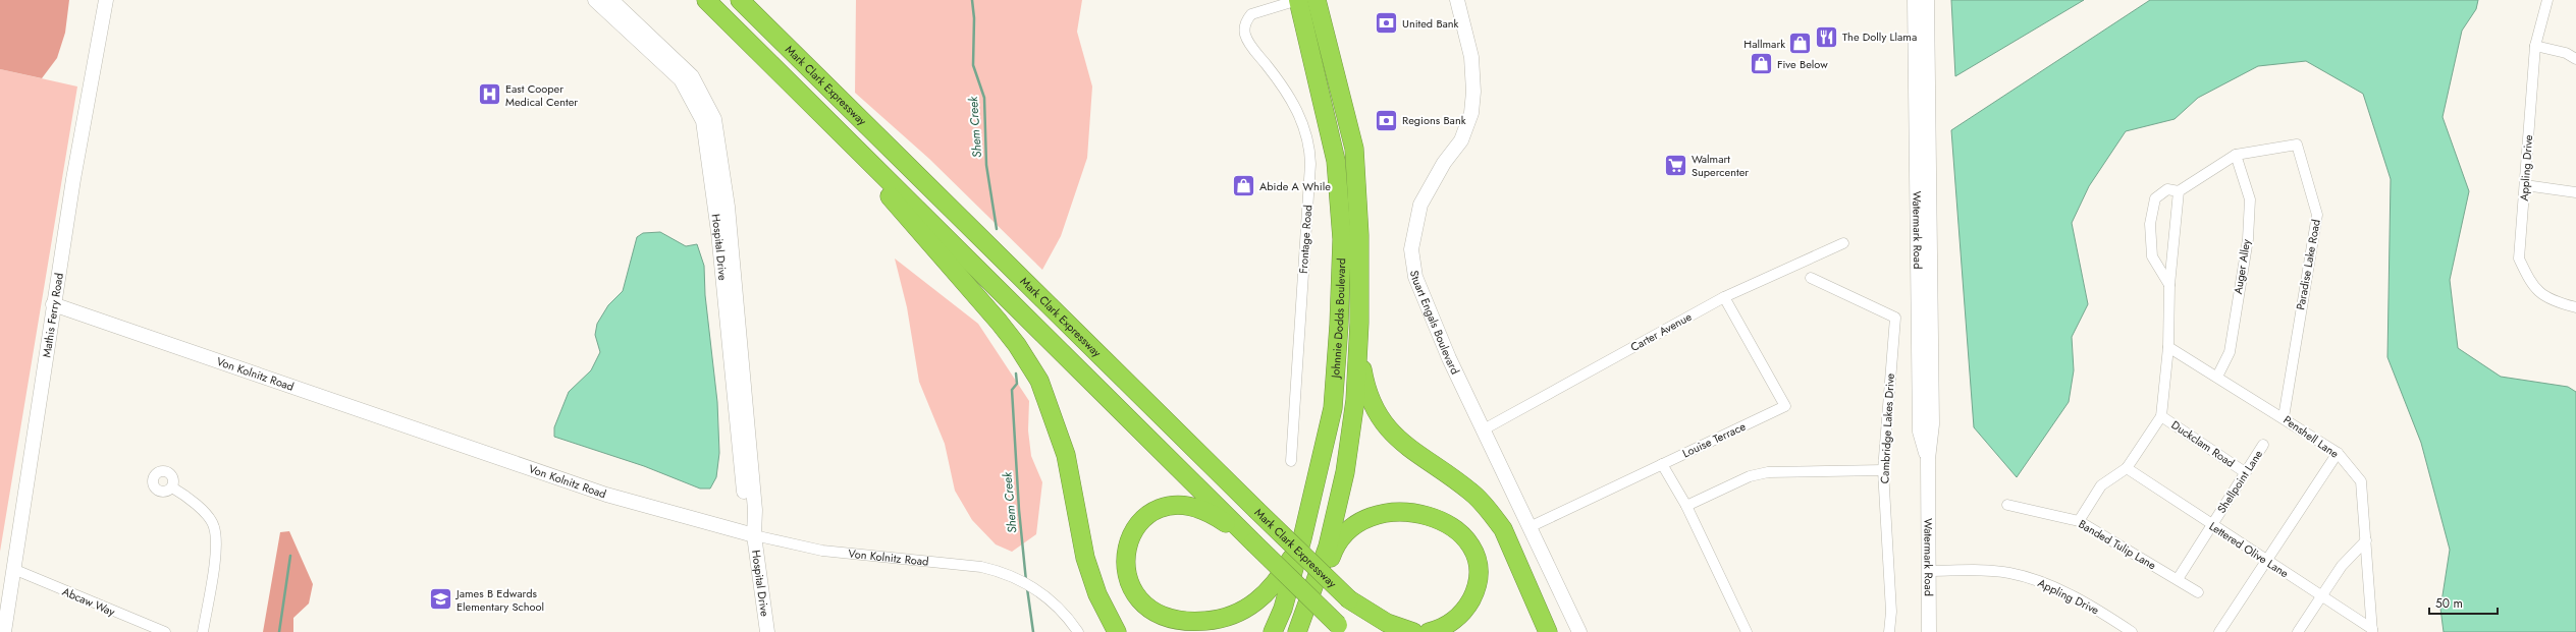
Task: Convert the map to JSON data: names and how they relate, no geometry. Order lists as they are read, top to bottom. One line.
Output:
{"streets":{"highway":["Mark Clark Expressway","Johnnie Dodds Boulevard"],"street":["Appling Drive","Watermark Road","Frontage Road","Hospital Drive","Paradise Lake Road","Auger Alley","Mathis Ferry Road","Stuart Engals Boulevard","Carter Avenue","Von Kolnitz Road","Cambridge Lakes Drive","Penshell Lane","Louise Terrace","Duckclam Road","Shellpoint Lane","Banded Tulip Lane","Lettered Olive Lane","Abcaw Way"]},"crossings":[["Appling Drive","Watermark Road"],["Frontage Road","Johnnie Dodds Boulevard"],["Hospital Drive","Von Kolnitz Road"],["Paradise Lake Road","Auger Alley"],["Paradise Lake Road","Penshell Lane"],["Auger Alley","Penshell Lane"],["Mathis Ferry Road","Von Kolnitz Road"],["Mathis Ferry Road","Abcaw Way"],["Stuart Engals Boulevard","Carter Avenue"],["Stuart Engals Boulevard","Louise Terrace"],["Carter Avenue","Louise Terrace"],["Penshell Lane","Lettered Olive Lane"],["Duckclam Road","Shellpoint Lane"],["Shellpoint Lane","Banded Tulip Lane"],["Shellpoint Lane","Lettered Olive Lane"]],"water":["Shem Creek"],"places":{"bank":["United Bank","Regions Bank"],"restaurant":["The Dolly Llama"],"shop":["Hallmark","Five Below","Abide A While"],"hospital":["East Cooper Medical Center"],"supermarket":["Walmart Supercenter"],"school or university":["James B Edwards Elementary School"]},"scale_bar":"50 m"}
